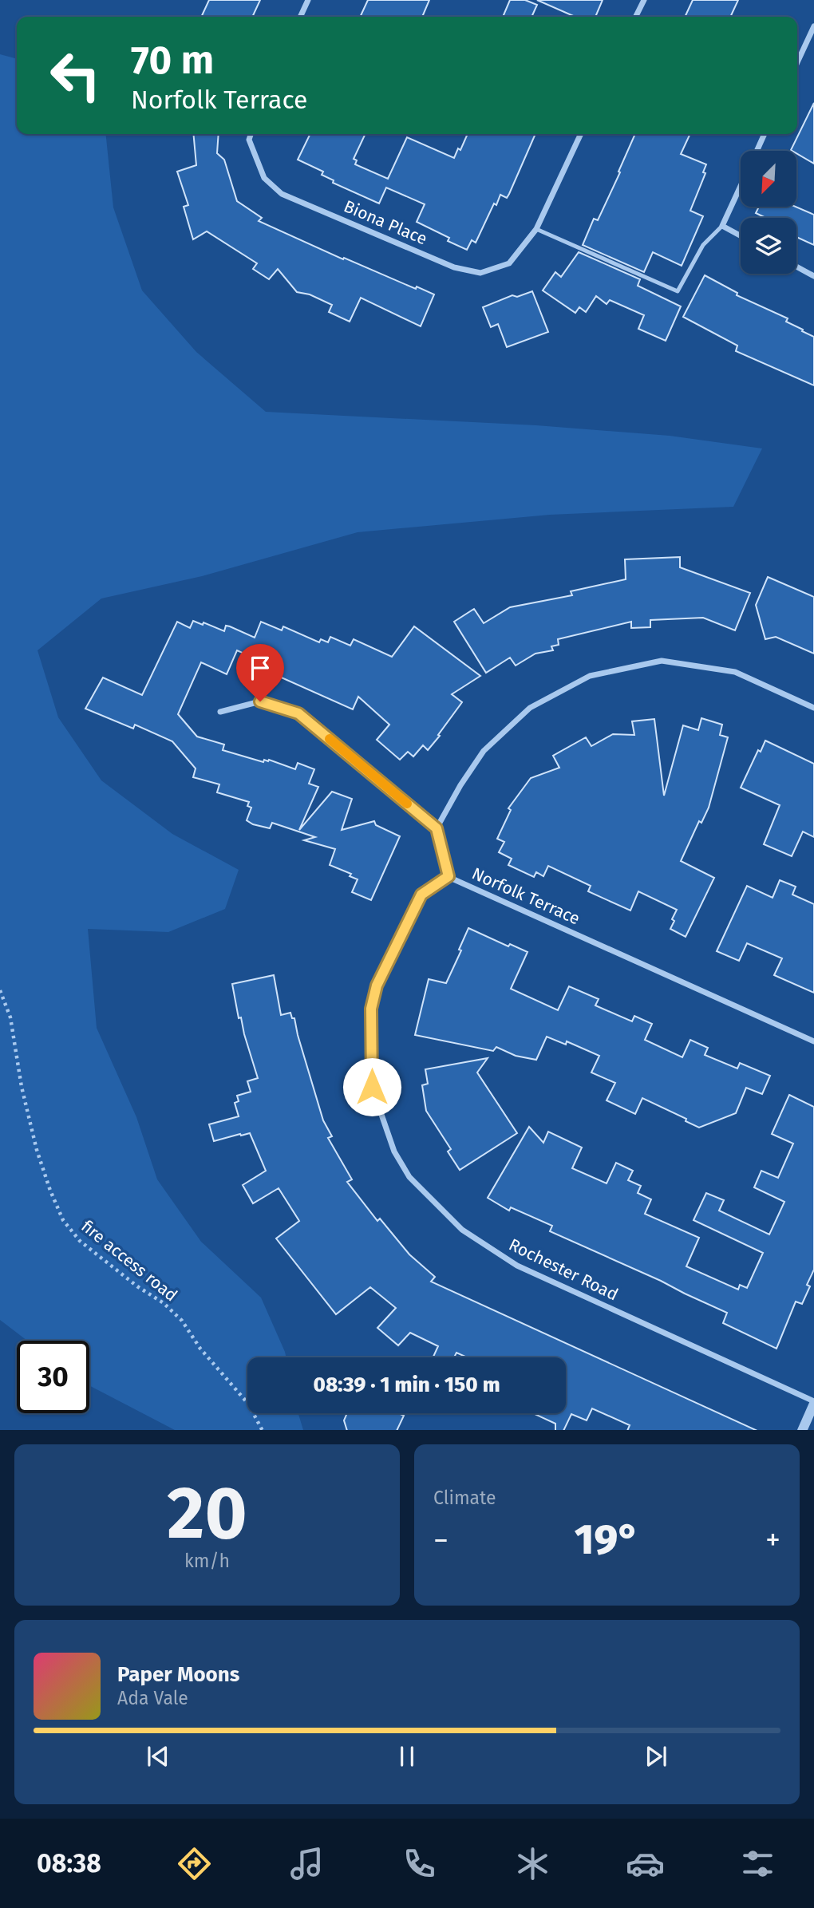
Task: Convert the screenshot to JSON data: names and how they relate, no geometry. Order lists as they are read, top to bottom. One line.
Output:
{"streets":{"street":["Biona Place","Norfolk Terrace","Rochester Road"],"path":["fire access road"]},"crossings":[["Norfolk Terrace","Rochester Road"]],"north":"bottom left","page":{"turn":["70 m","Norfolk Terrace"],"limit":"30","trip":"08:39 · 1 min · 150 m","tile":[["20","km/h"],"Climate"],"heat":["−","19°","+"],"song":["Paper Moons","Ada Vale"],"tabs":"08:38"}}
